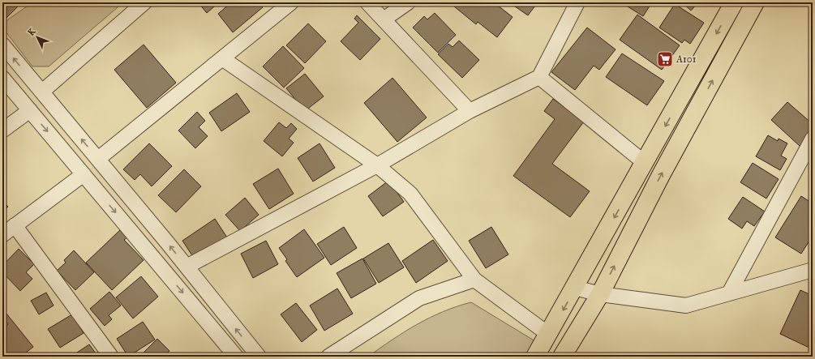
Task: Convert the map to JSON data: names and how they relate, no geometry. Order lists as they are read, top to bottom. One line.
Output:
{"places":{"supermarket":["A101"]},"north":"top left"}
